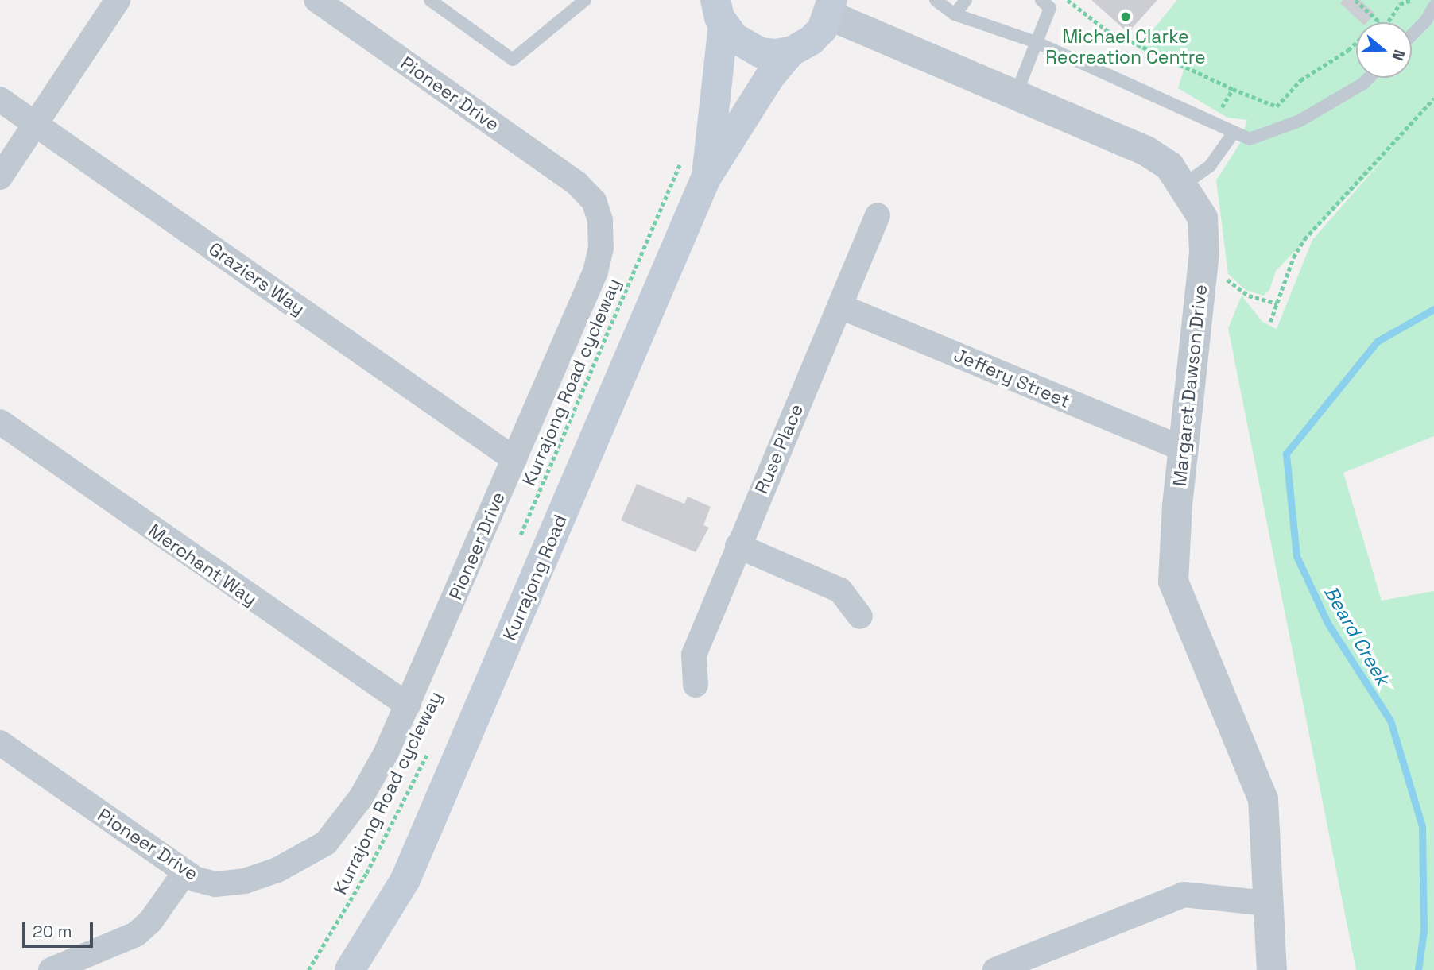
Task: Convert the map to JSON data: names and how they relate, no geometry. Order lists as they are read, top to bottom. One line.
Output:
{"streets":{"main road":["Kurrajong Road"],"street":["Pioneer Drive","Graziers Way","Jeffery Street","Margaret Dawson Drive","Ruse Place","Merchant Way"],"path":["Kurrajong Road cycleway"]},"crossings":[["Pioneer Drive","Graziers Way"],["Pioneer Drive","Merchant Way"],["Jeffery Street","Margaret Dawson Drive"],["Jeffery Street","Ruse Place"]],"water":["Beard Creek"],"places":["Michael Clarke Recreation Centre"],"scale_bar":"20 m","north":"right"}
